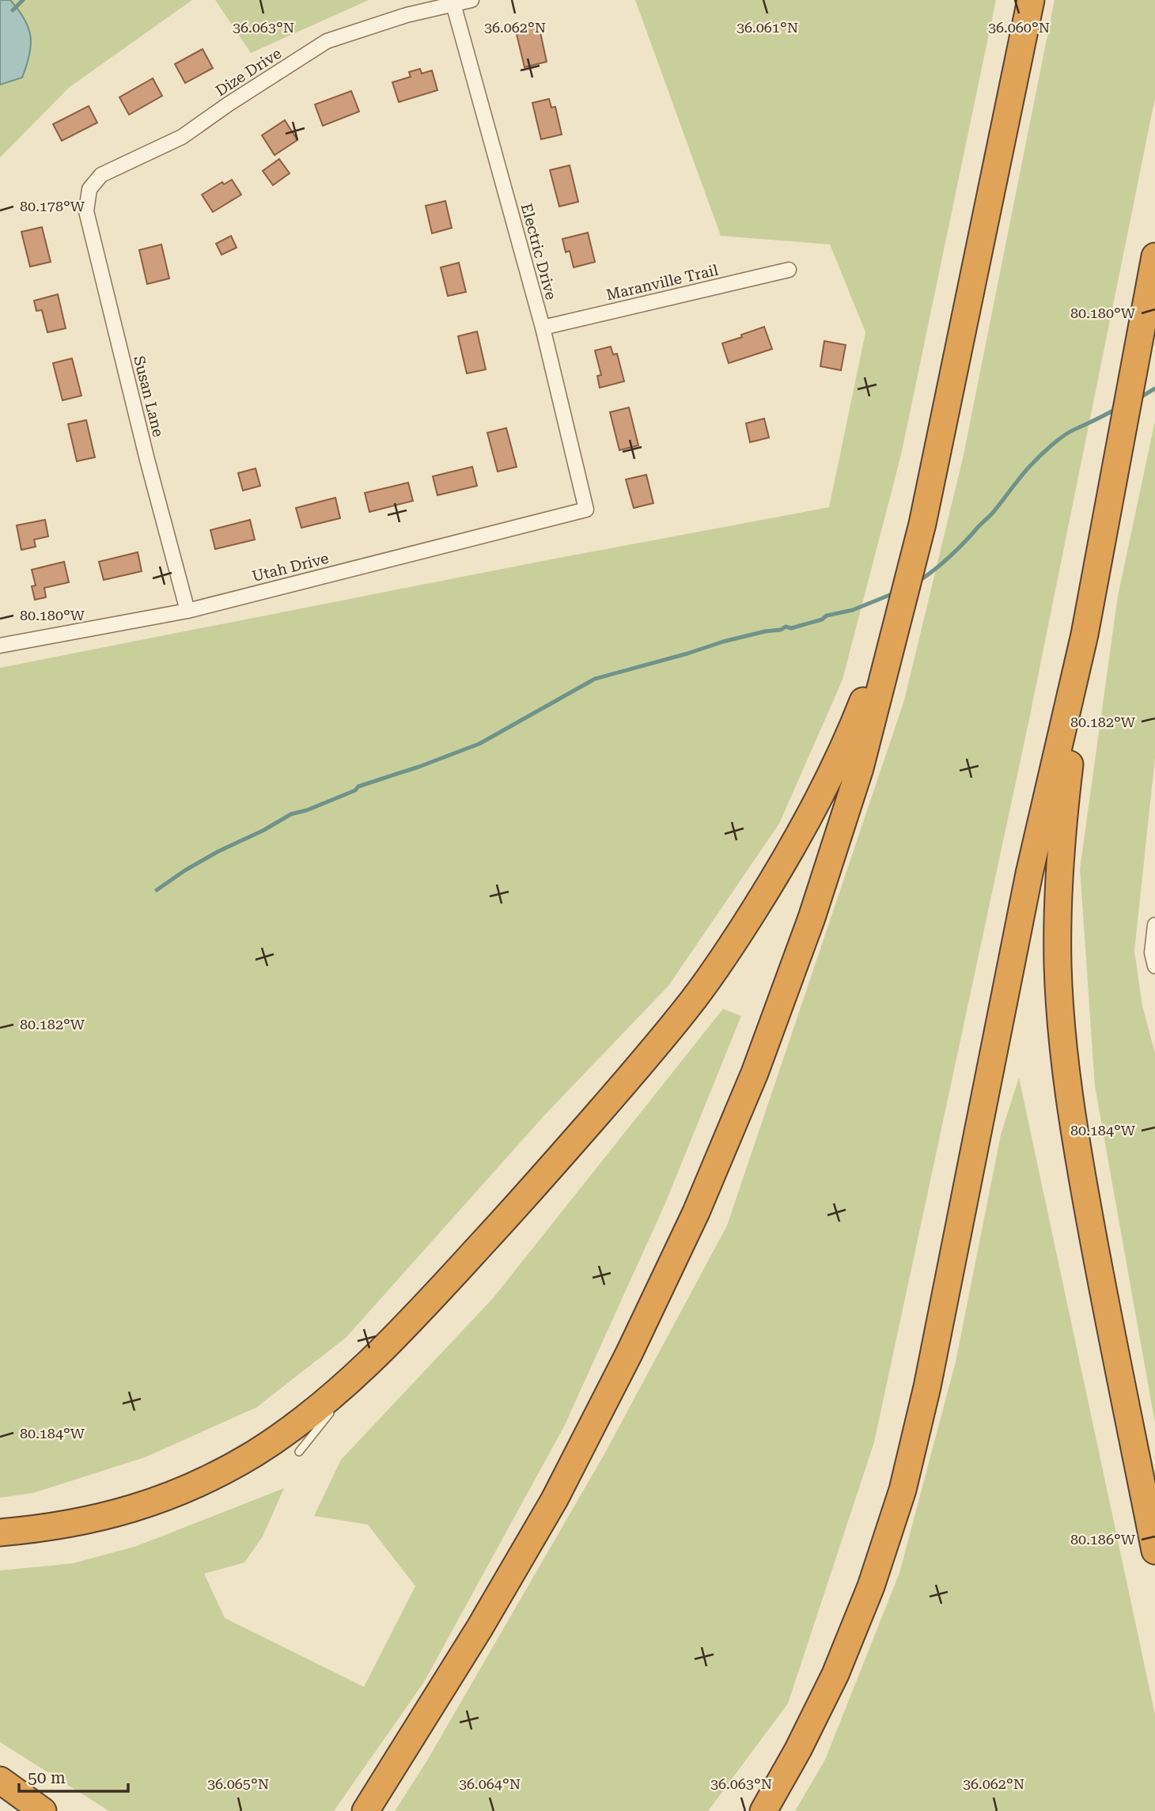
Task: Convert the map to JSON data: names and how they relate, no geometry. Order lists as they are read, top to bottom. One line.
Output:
{"streets":{"street":["Dize Drive","Electric Drive","Maranville Trail","Susan Lane","Utah Drive"]},"crossings":[["Dize Drive","Electric Drive"],["Dize Drive","Susan Lane"],["Electric Drive","Maranville Trail"],["Electric Drive","Utah Drive"],["Susan Lane","Utah Drive"]],"scale_bar":"50 m","coordinates":["36.063°N","36.062°N","36.061°N","36.060°N","80.178°W","80.180°W","80.182°W","80.184°W","80.186°W","36.065°N","36.064°N"]}
